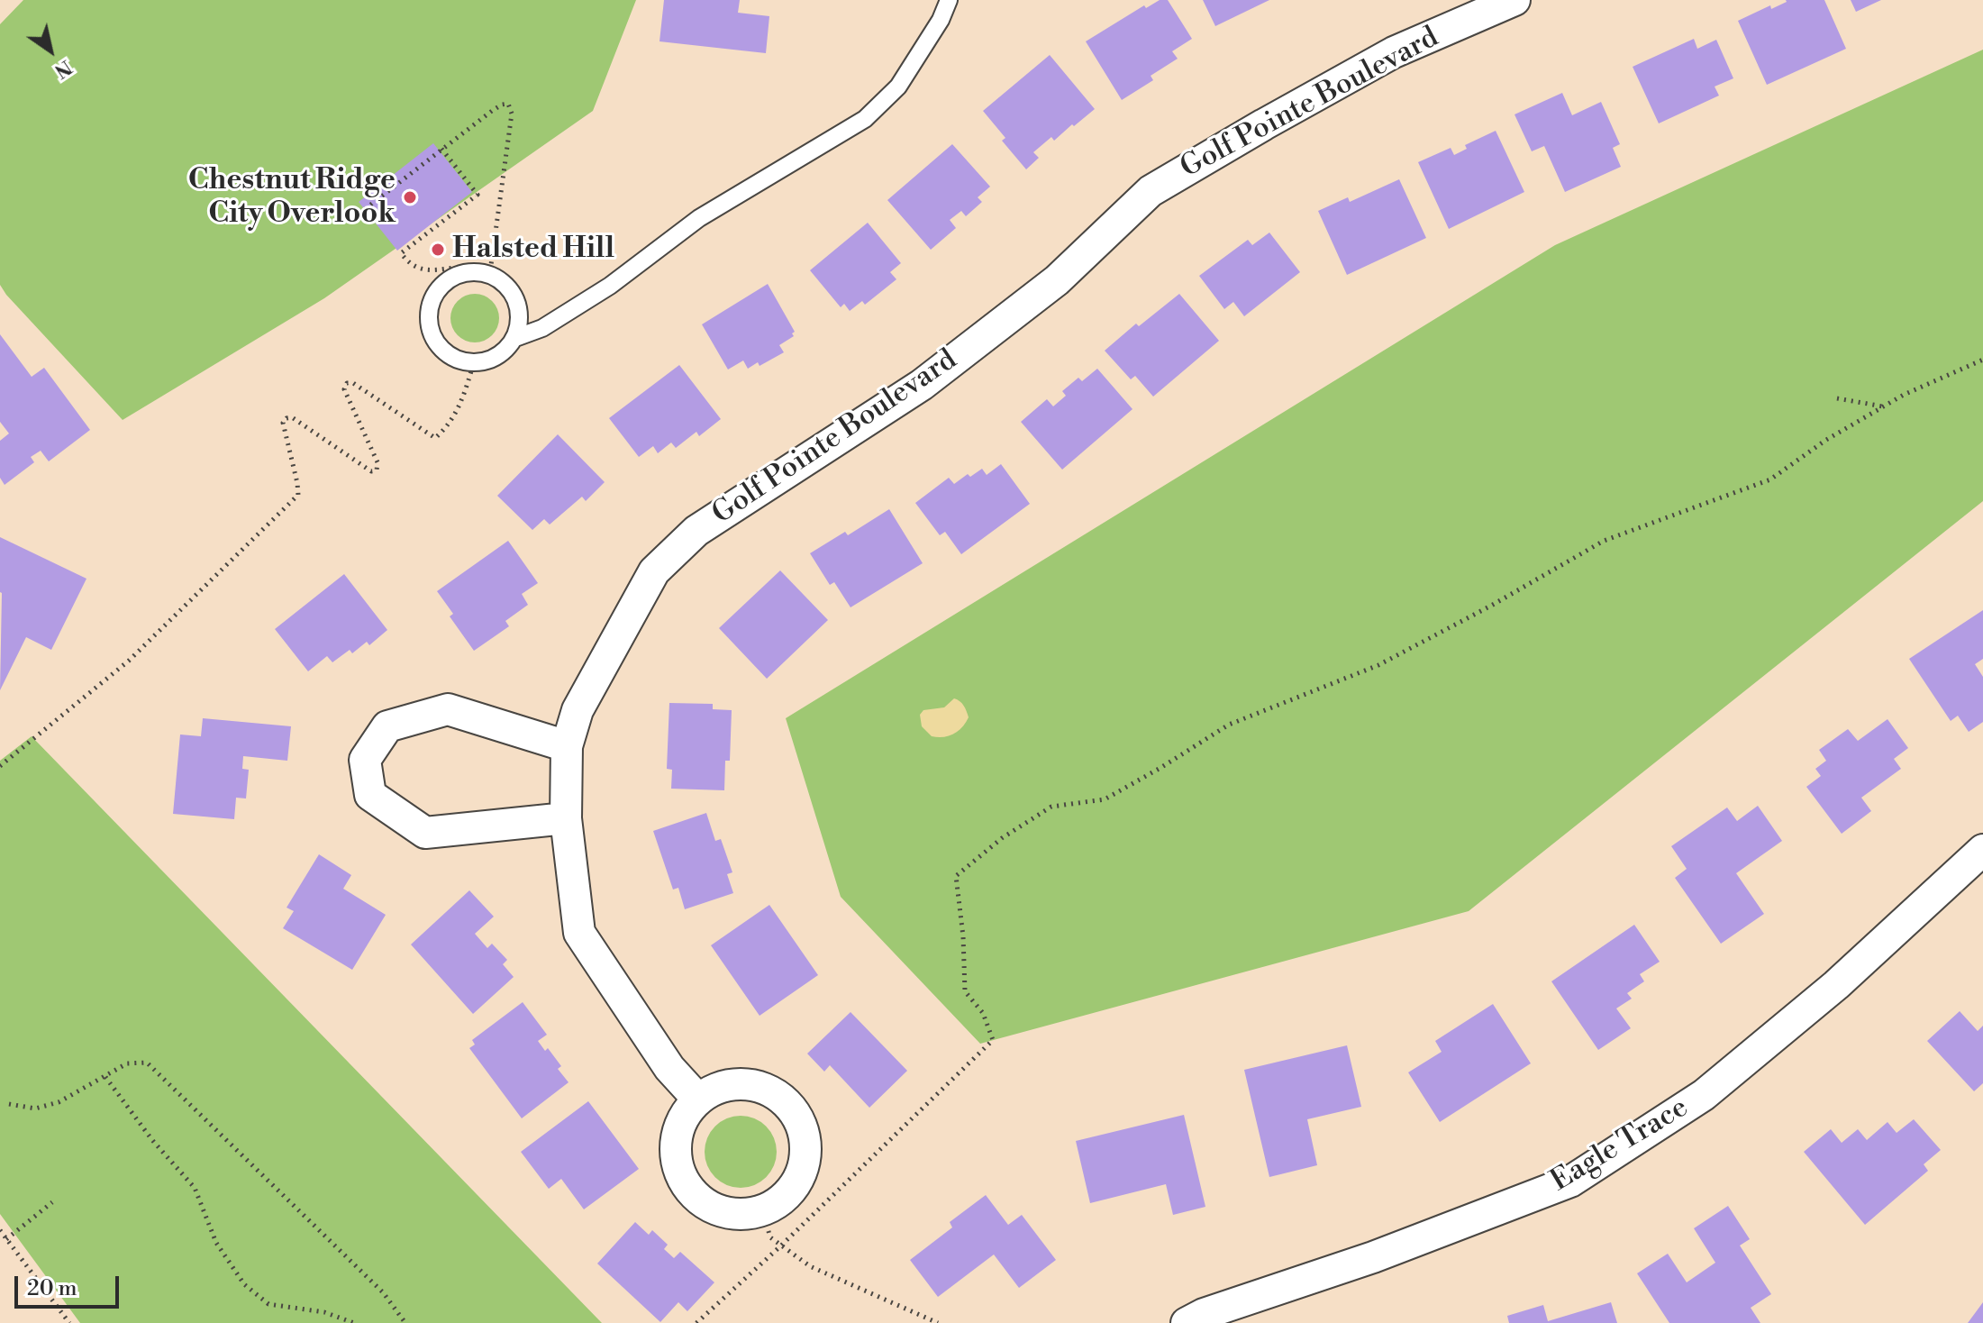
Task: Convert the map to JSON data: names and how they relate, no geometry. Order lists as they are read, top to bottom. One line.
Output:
{"streets":{"street":["Golf Pointe Boulevard","Eagle Trace"]},"places":["Chestnut Ridge City Overlook","Halsted Hill"],"scale_bar":"20 m","north":"bottom right"}
